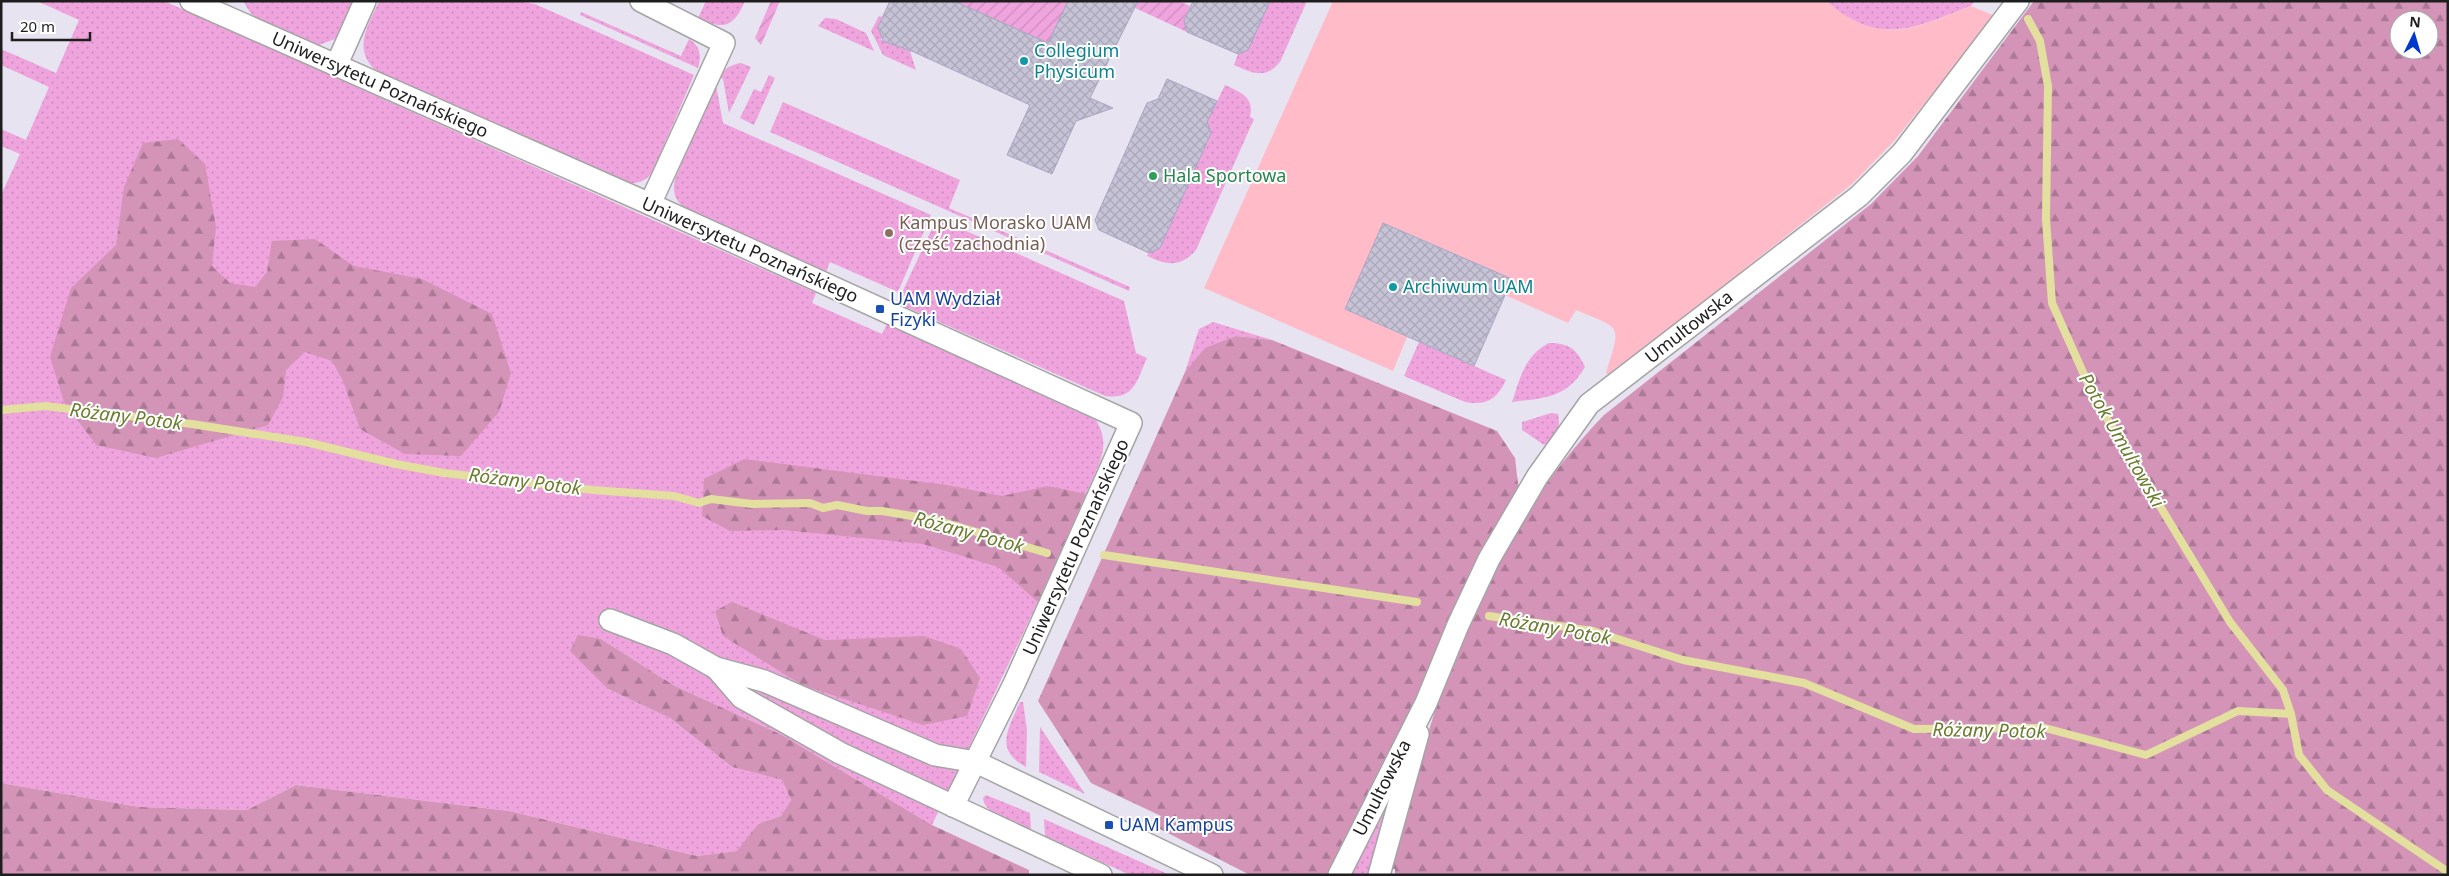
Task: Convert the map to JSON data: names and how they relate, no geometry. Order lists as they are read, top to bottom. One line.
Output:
{"streets":{"street":["Uniwersytetu Poznańskiego","Umultowska"]},"water":["Różany Potok","Potok Umultowski"],"places":{"other":["Collegium Physicum","Hala Sportowa","Kampus Morasko UAM (część zachodnia)","Archiwum UAM"],"transit":["UAM Wydział Fizyki","UAM Kampus"]},"scale_bar":"20 m","north":"top"}
